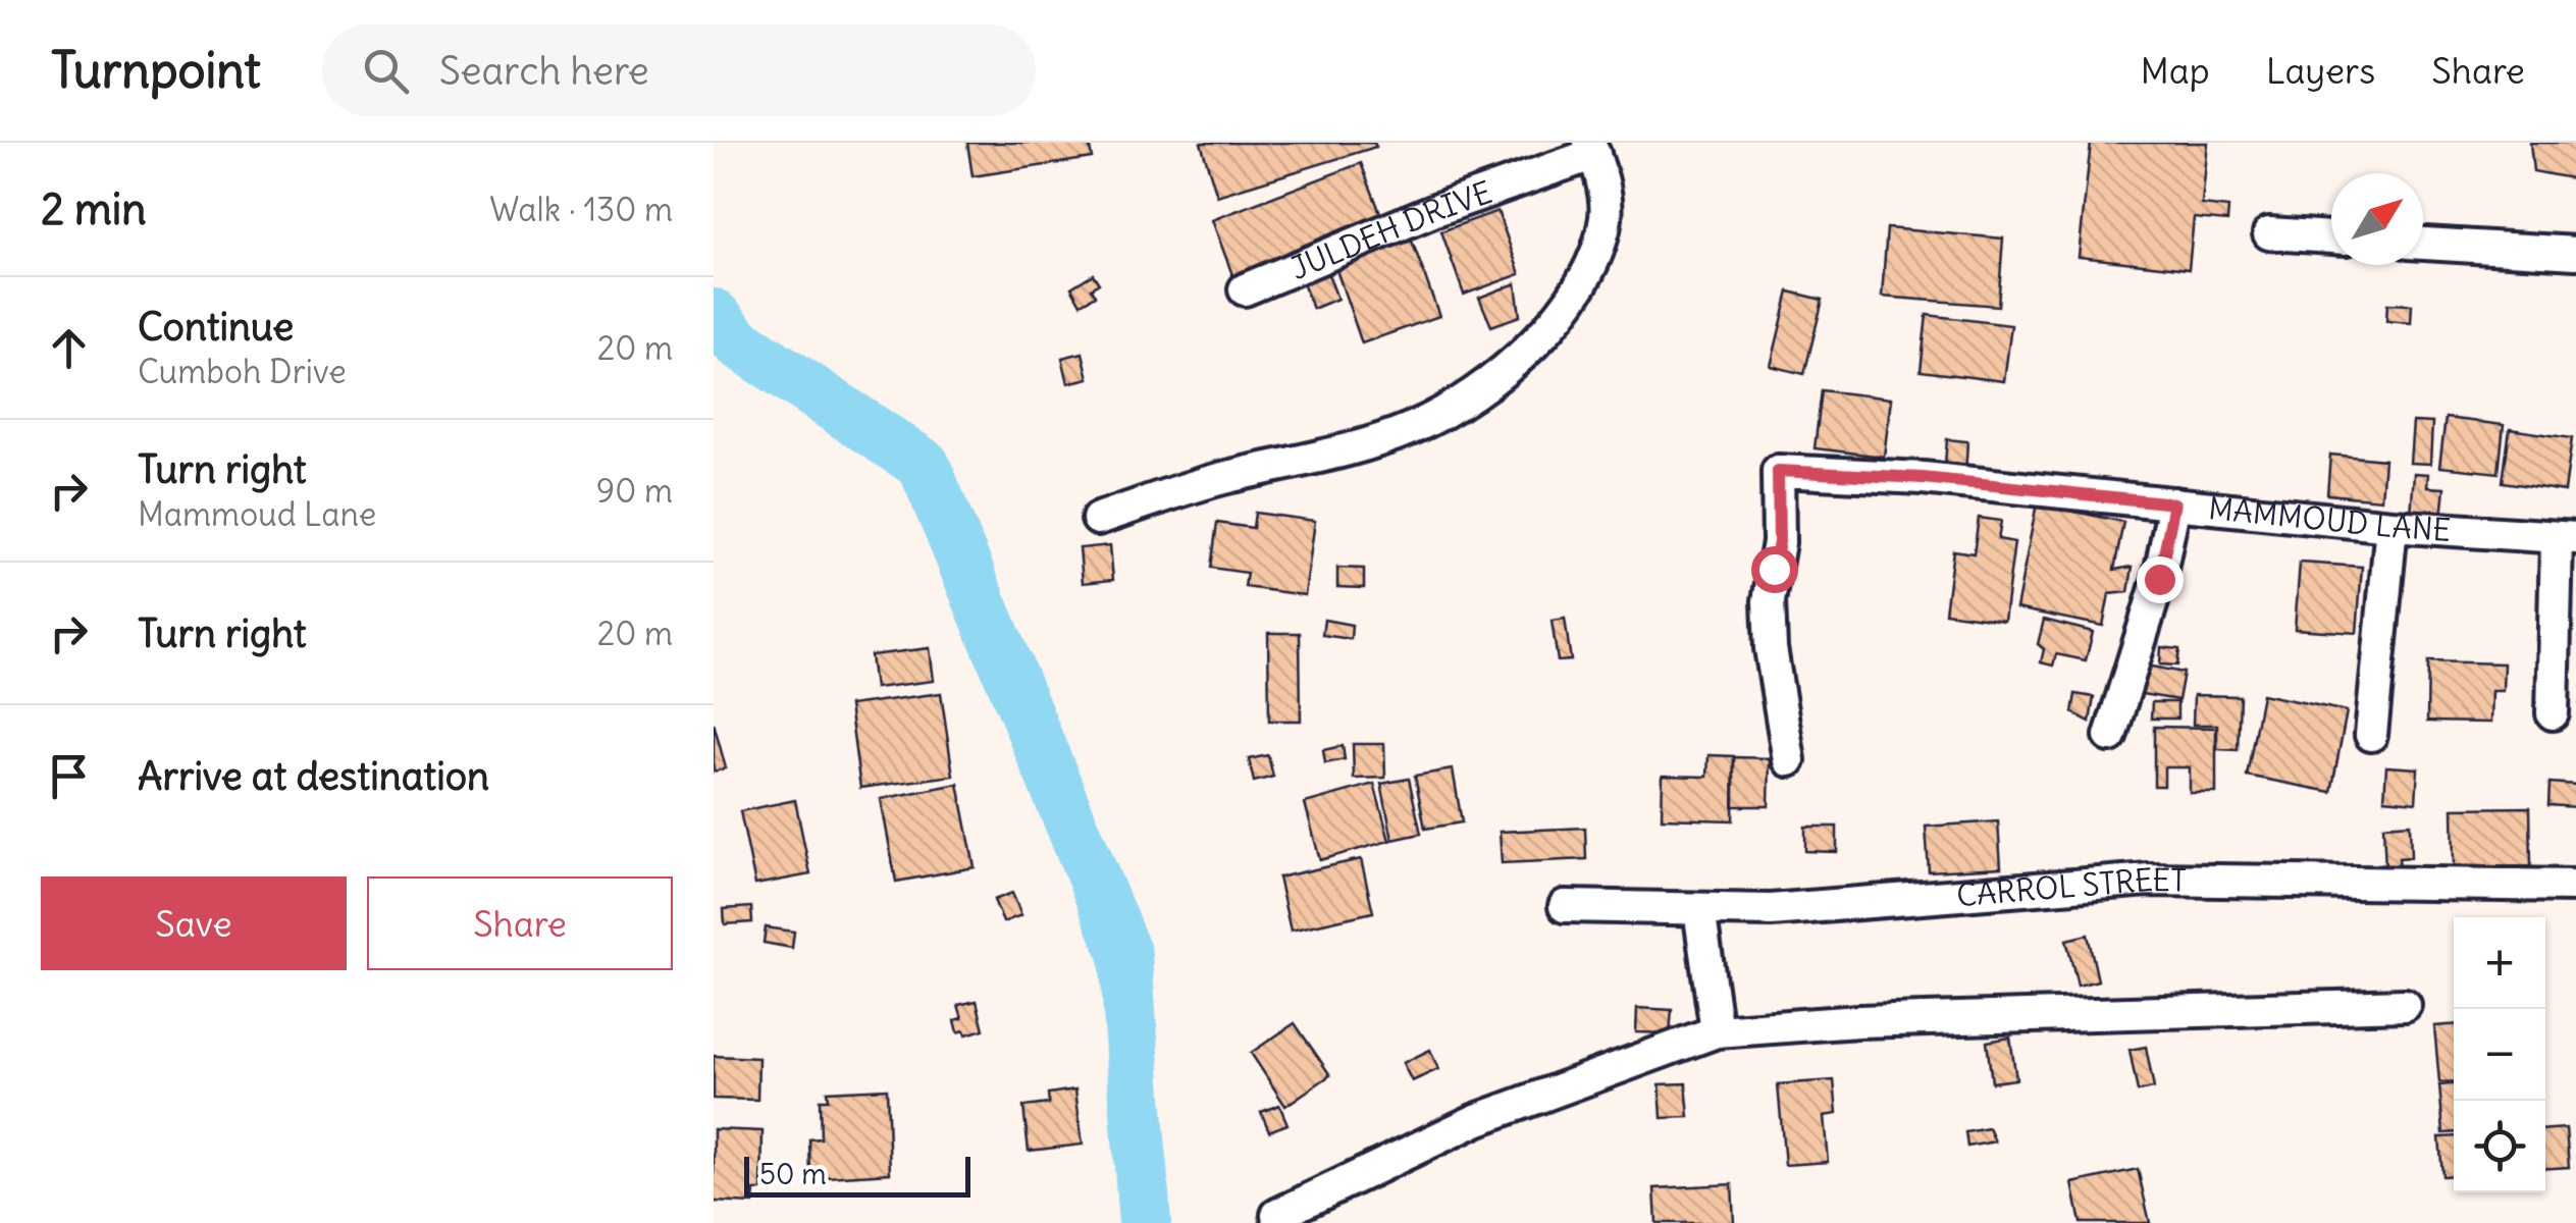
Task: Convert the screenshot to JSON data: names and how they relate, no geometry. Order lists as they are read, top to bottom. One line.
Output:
{"streets":{"street":["JULDEH DRIVE","MAMMOUD LANE","CARROL STREET"]},"scale_bar":"50 m","north":"top right","page":{"header":"Turnpoint","search":"Search here","nav":["Map","Layers","Share"],"heading":["2 min","Walk · 130 m"],"list":[["Continue","Cumboh Drive","20 m"],["Turn right","Mammoud Lane","90 m"],["Turn right","20 m"],"Arrive at destination"],"buttons":["Save","Share"],"map_buttons":["+","−"],"scale":"50 m"}}
